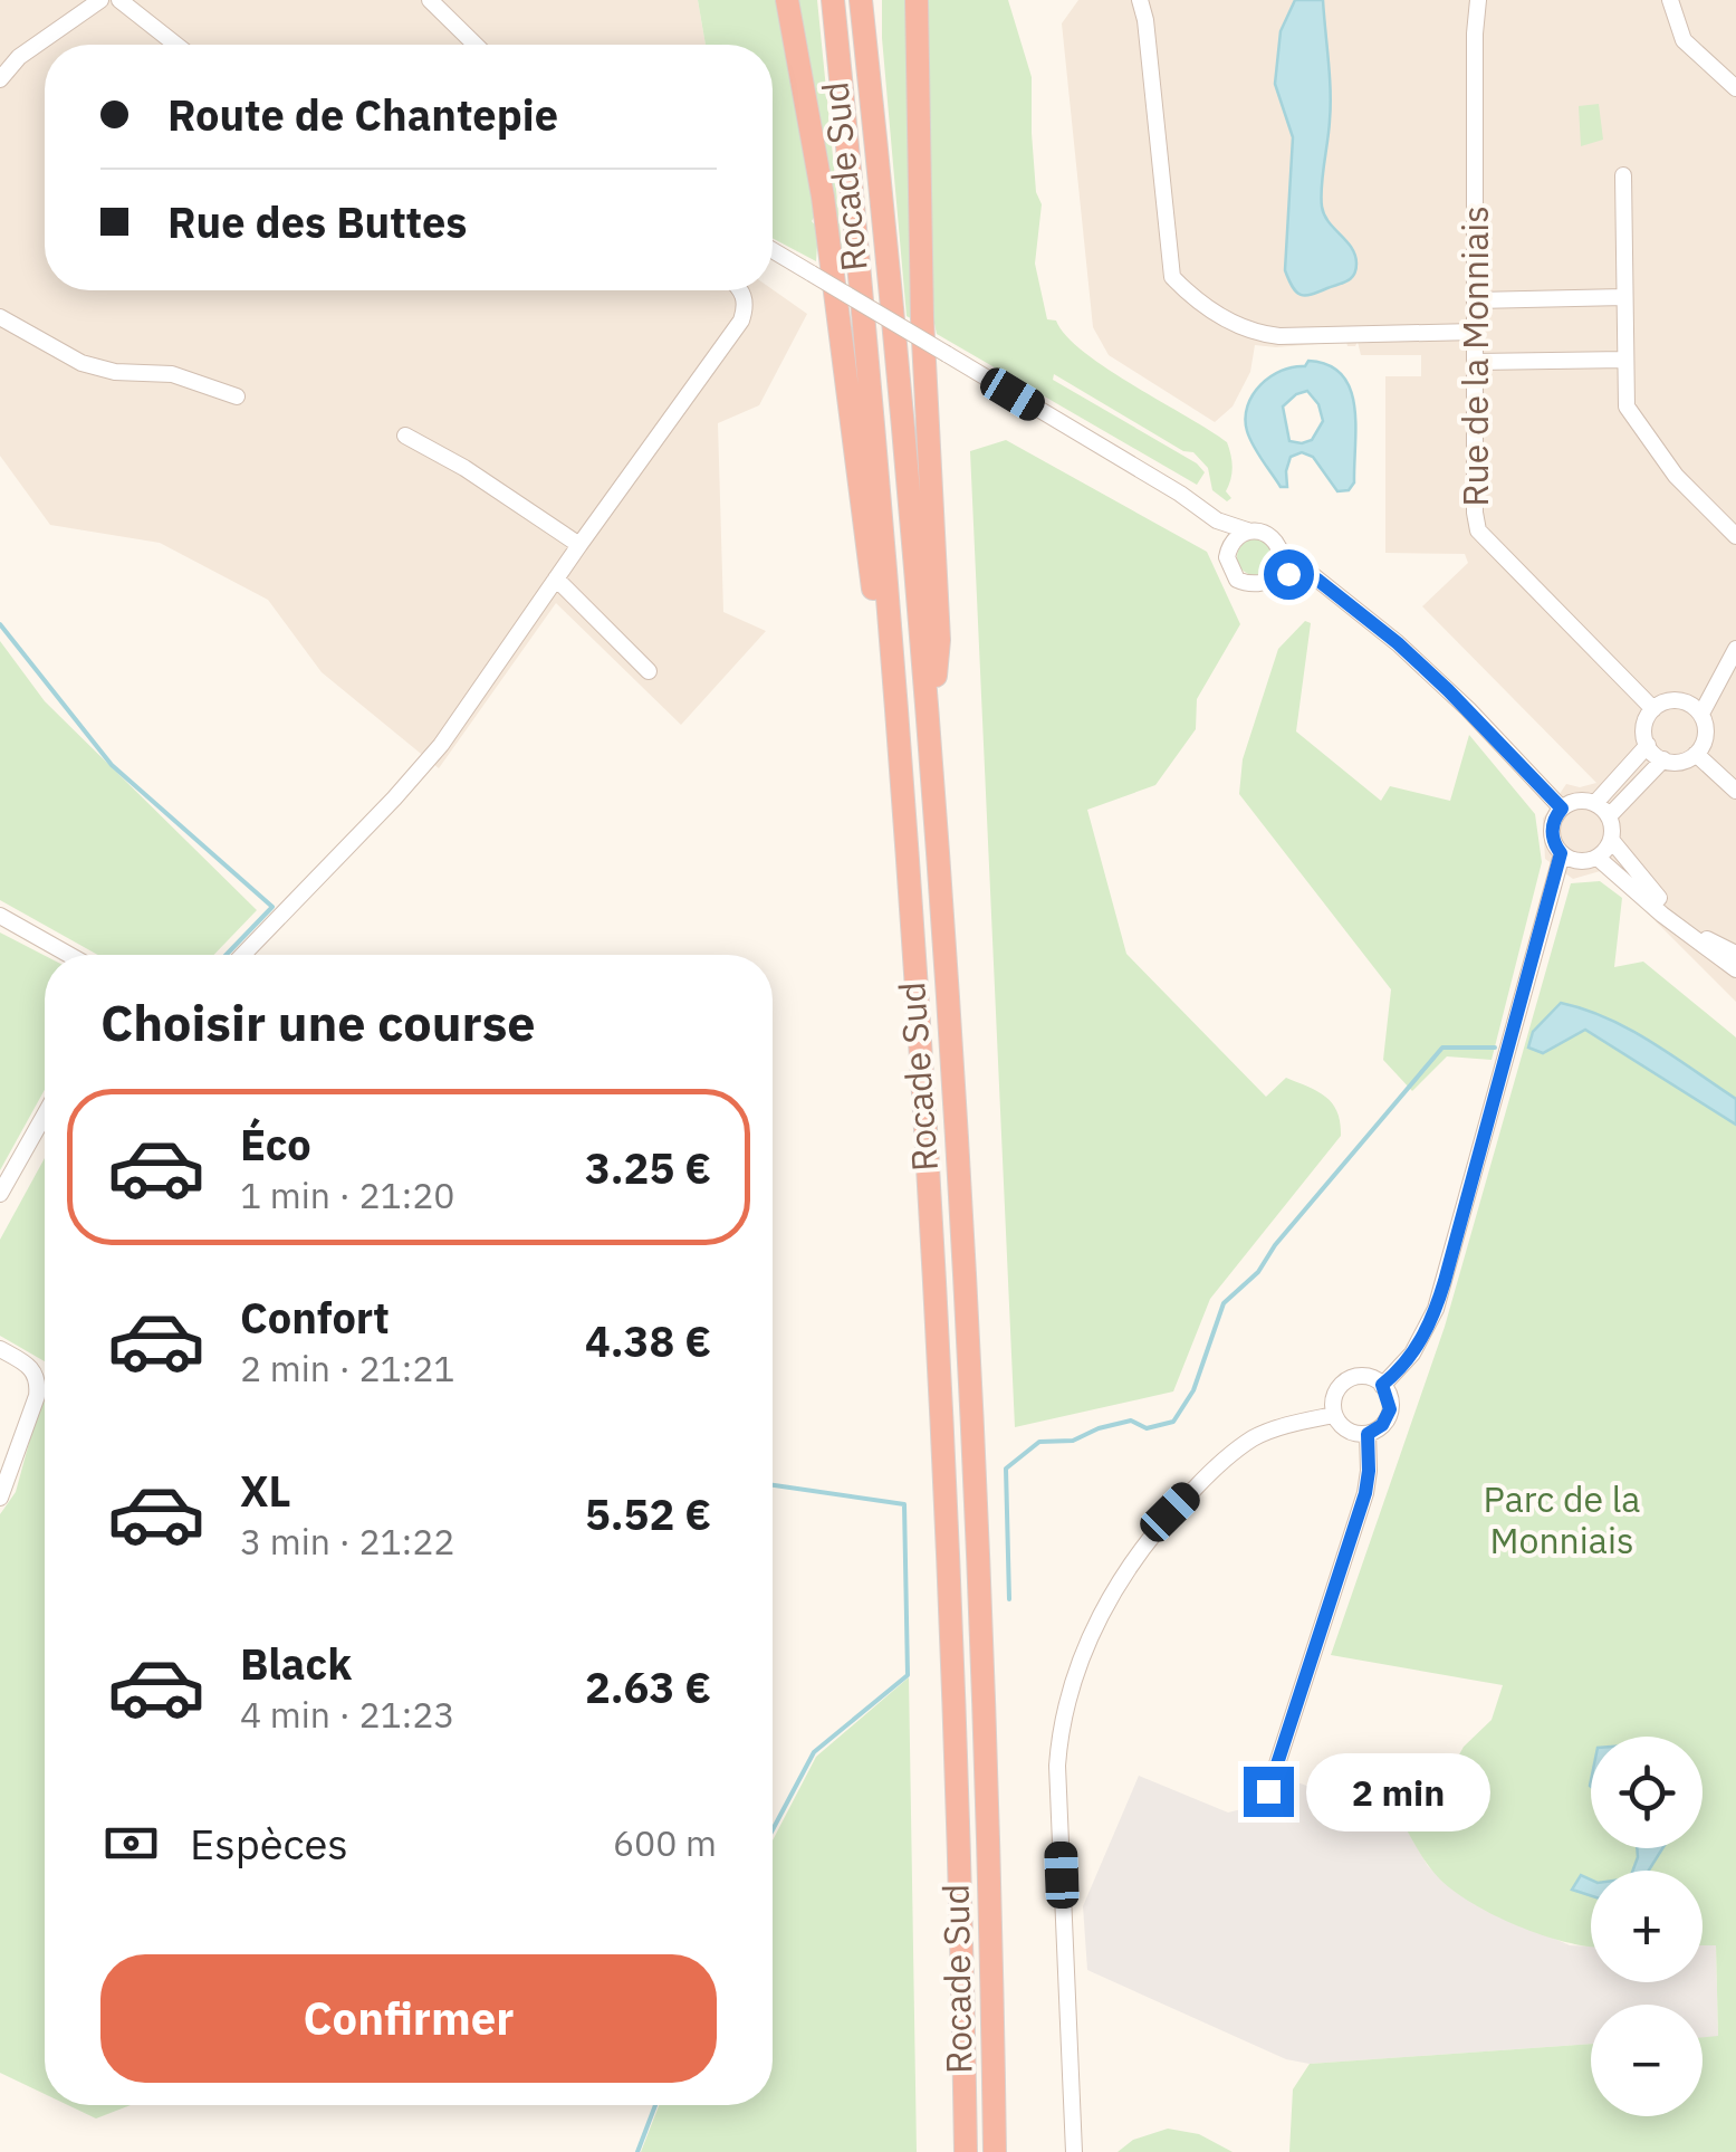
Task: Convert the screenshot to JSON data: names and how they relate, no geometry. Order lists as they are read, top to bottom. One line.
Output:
{"streets":{"highway":["Rocade Sud"],"street":["Rue de la Monniais"]},"parks":["Parc de la Monniais"],"page":{"banner":["Route de Chantepie","Rue des Buttes"],"heading":"Choisir une course","list":[{"name":"Éco","note":"1 min · 21:20","value":"3.25 €"},{"name":"Confort","note":"2 min · 21:21","value":"4.38 €"},{"name":"XL","note":"3 min · 21:22","value":"5.52 €"},{"name":"Black","note":"4 min · 21:23","value":"2.63 €"}],"map_buttons":["+","−"],"bubble":"2 min","pay":["Espèces","600 m"],"buttons":"Confirmer"}}
